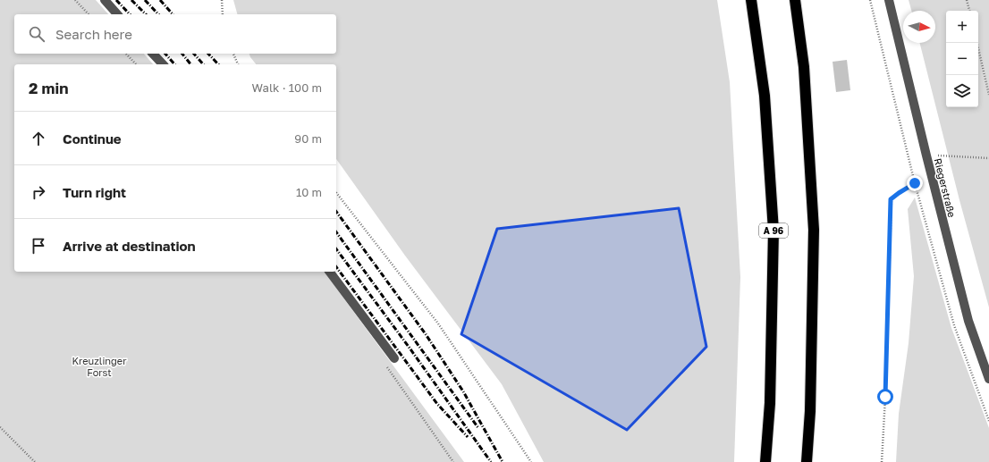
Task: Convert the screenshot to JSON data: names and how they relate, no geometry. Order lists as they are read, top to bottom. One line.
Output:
{"streets":{"highway":["A 96"],"street":["Riegerstraße"]},"parks":["Kreuzlinger Forst"],"north":"right","page":{"map_buttons":["+","−"],"search":"Search here","heading":["2 min","Walk · 100 m"],"list":[["Continue","90 m"],["Turn right","10 m"],"Arrive at destination"]}}
